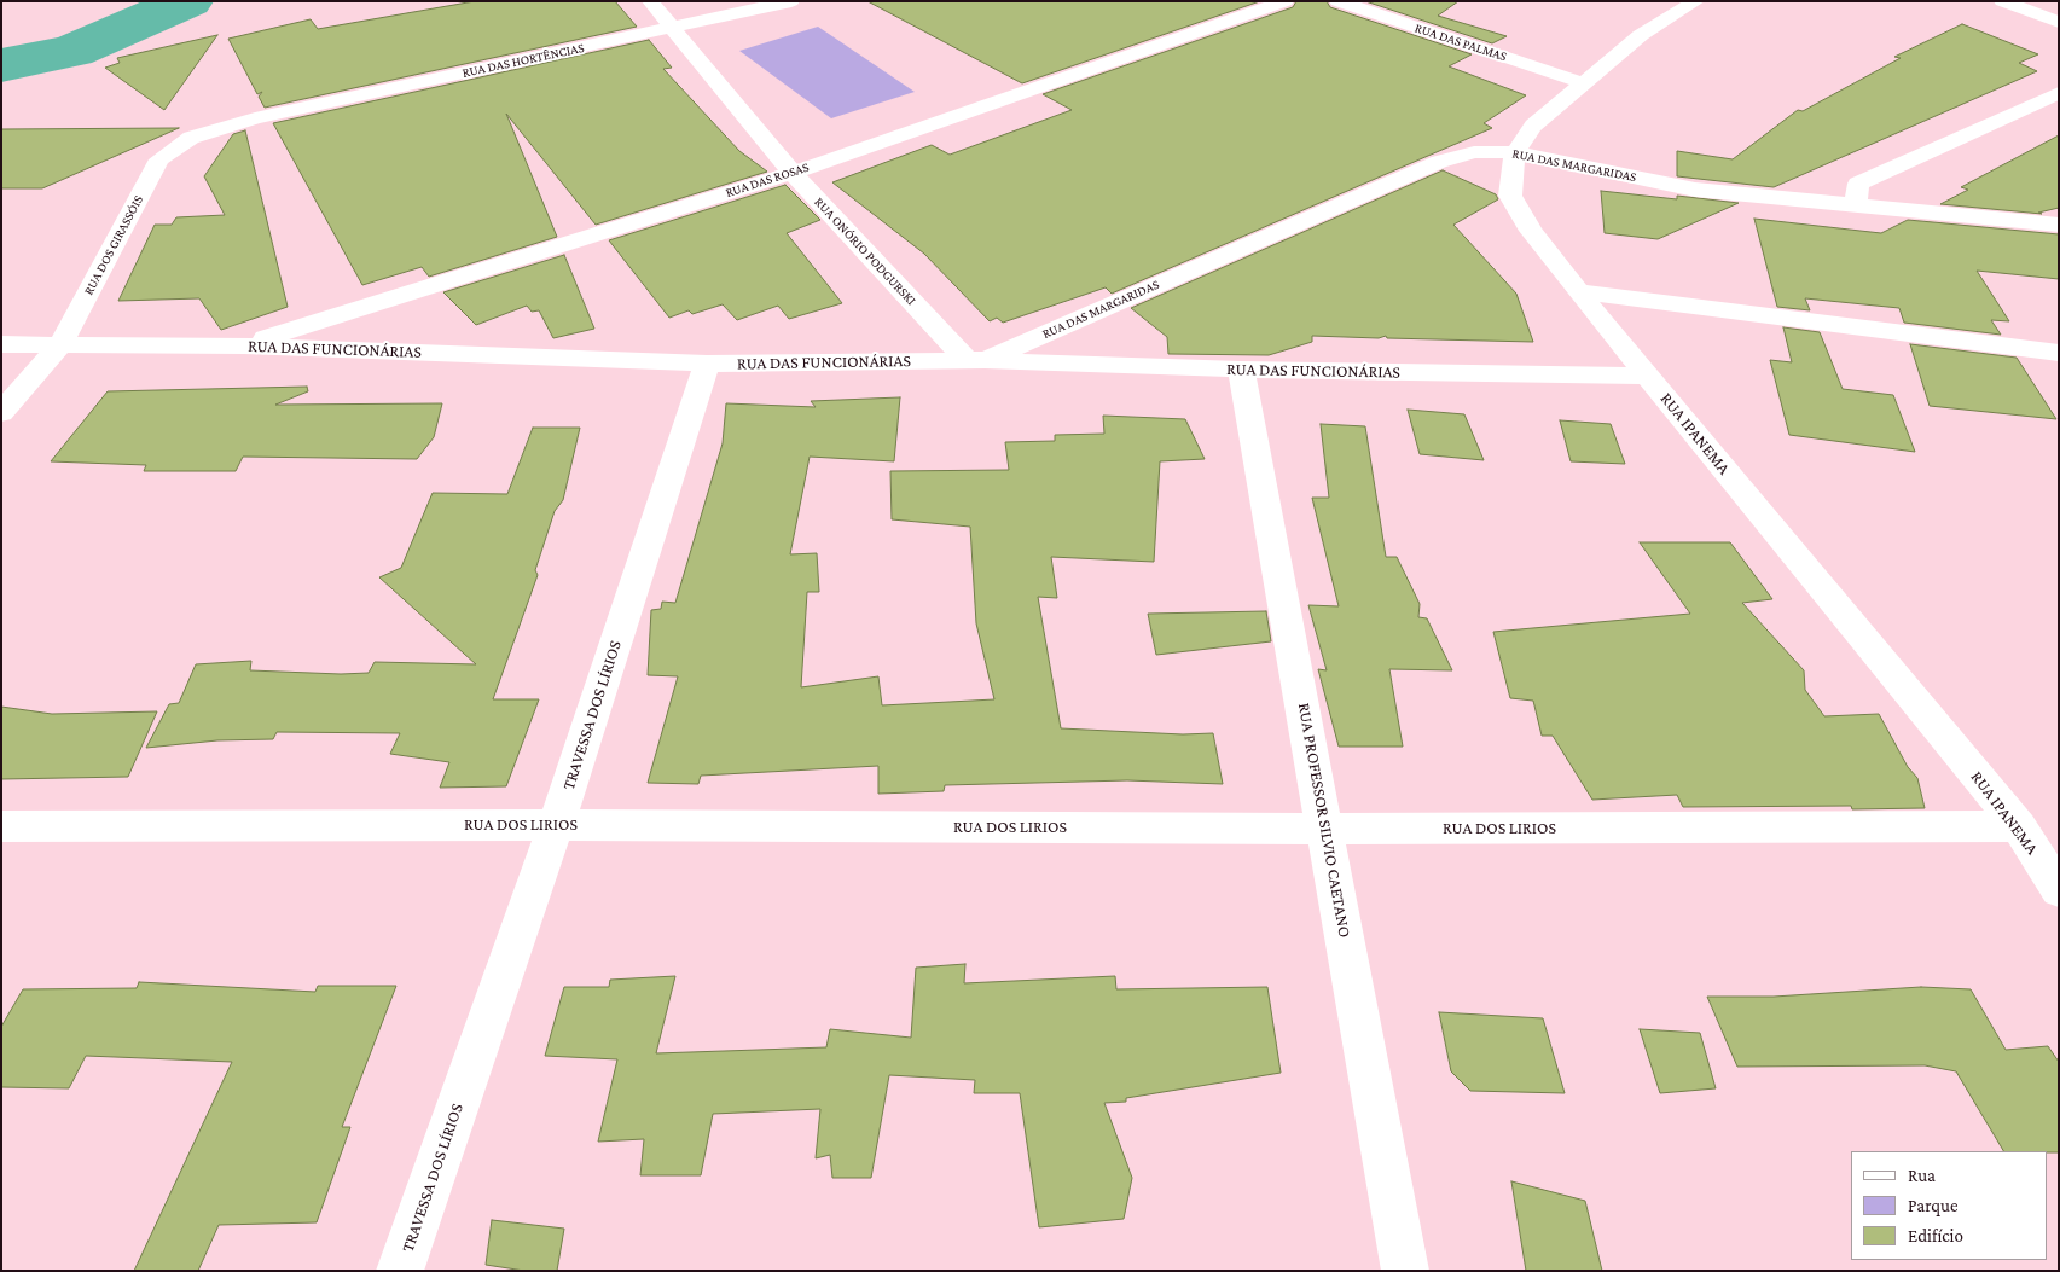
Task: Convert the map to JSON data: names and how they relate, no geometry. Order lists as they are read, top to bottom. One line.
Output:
{"streets":{"street":["RUA DAS PALMAS","RUA DAS HORTÊNCIAS","RUA DAS MARGARIDAS","RUA DAS ROSAS","RUA DOS GIRASSÓIS","RUA ONÓRIO PODGURSKI","RUA DAS FUNCIONÁRIAS","RUA IPANEMA","TRAVESSA DOS LÍRIOS","RUA PROFESSOR SILVIO CAETANO","RUA DOS LIRIOS"]},"crossings":[["RUA DAS PALMAS","RUA IPANEMA"],["RUA DAS HORTÊNCIAS","RUA DOS GIRASSÓIS"],["RUA DAS HORTÊNCIAS","RUA ONÓRIO PODGURSKI"],["RUA DAS MARGARIDAS","RUA ONÓRIO PODGURSKI"],["RUA DAS MARGARIDAS","RUA DAS FUNCIONÁRIAS"],["RUA DAS MARGARIDAS","RUA IPANEMA"],["RUA DAS ROSAS","RUA ONÓRIO PODGURSKI"],["RUA DAS ROSAS","RUA DAS FUNCIONÁRIAS"],["RUA DOS GIRASSÓIS","RUA DAS FUNCIONÁRIAS"],["RUA ONÓRIO PODGURSKI","RUA DAS FUNCIONÁRIAS"],["RUA DAS FUNCIONÁRIAS","RUA IPANEMA"],["RUA DAS FUNCIONÁRIAS","TRAVESSA DOS LÍRIOS"],["RUA DAS FUNCIONÁRIAS","RUA PROFESSOR SILVIO CAETANO"],["RUA IPANEMA","RUA DOS LIRIOS"],["TRAVESSA DOS LÍRIOS","RUA DOS LIRIOS"],["RUA PROFESSOR SILVIO CAETANO","RUA DOS LIRIOS"]],"legend":["Rua","Parque","Edifício"]}
